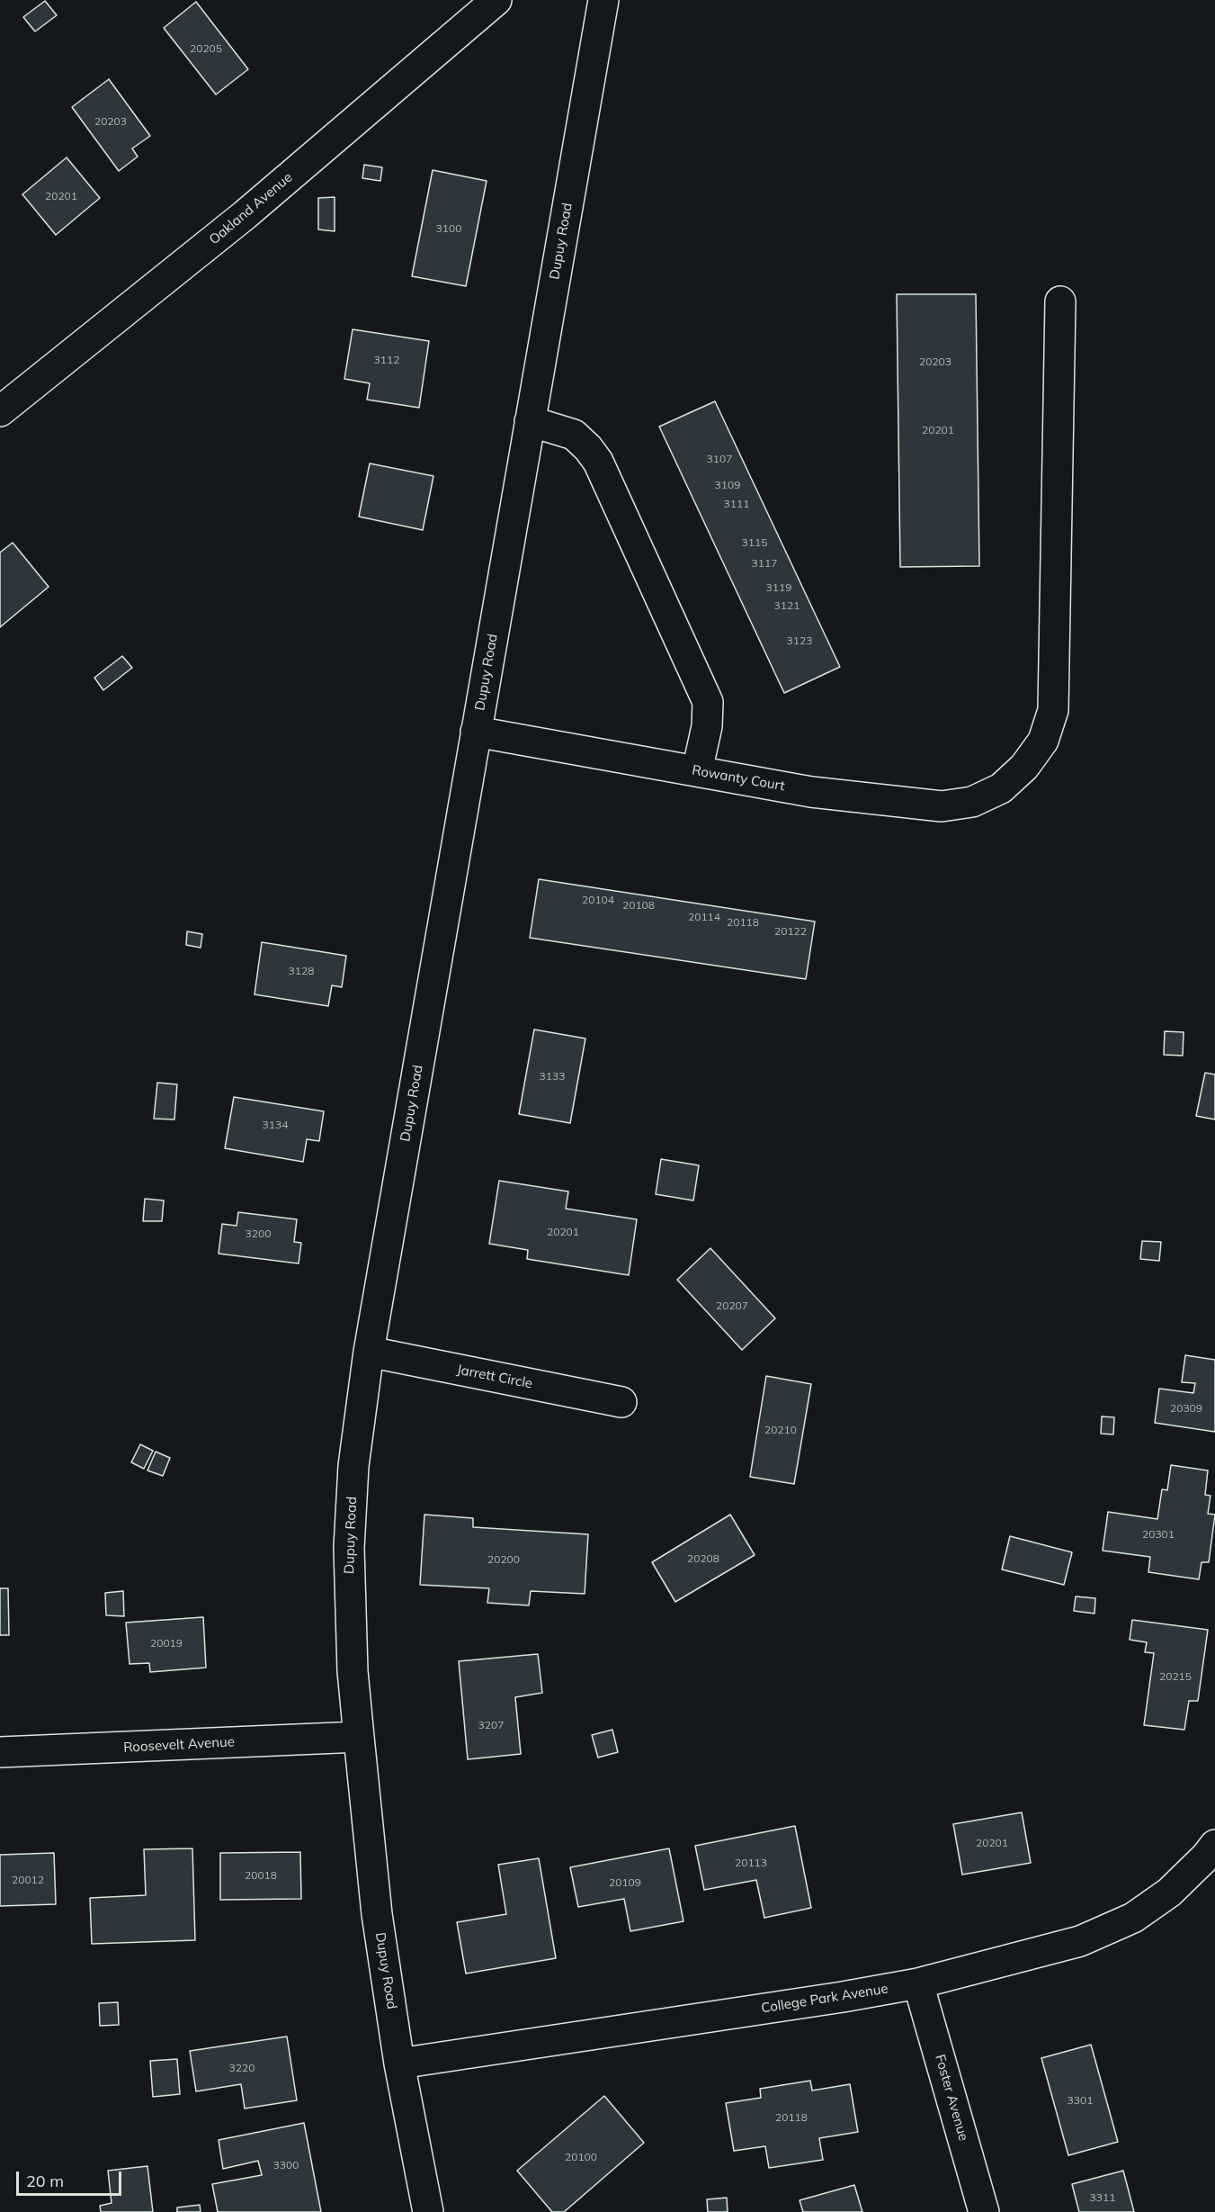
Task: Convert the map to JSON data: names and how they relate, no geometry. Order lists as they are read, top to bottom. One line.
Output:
{"streets":{"street":["Oakland Avenue","Dupuy Road","Rowanty Court","Jarrett Circle","Roosevelt Avenue","College Park Avenue","Foster Avenue"]},"crossings":[["Dupuy Road","Rowanty Court"],["Dupuy Road","Jarrett Circle"],["Dupuy Road","Roosevelt Avenue"],["Dupuy Road","College Park Avenue"],["College Park Avenue","Foster Avenue"]],"house_numbers":["20205","20203","20201","3100","3112","20203","20201","3107","3109","3111","3115","3117","3119","3121","3123","20104","20108","20114","20118","20122","3128","3133","3134","20201","3200","20207","20309","20210","20301","20208","20200","20019","20215","3207","20201","20113","20018","20012","20109","3220","3301","20118","20100","3300","3311"],"scale_bar":"20 m"}
